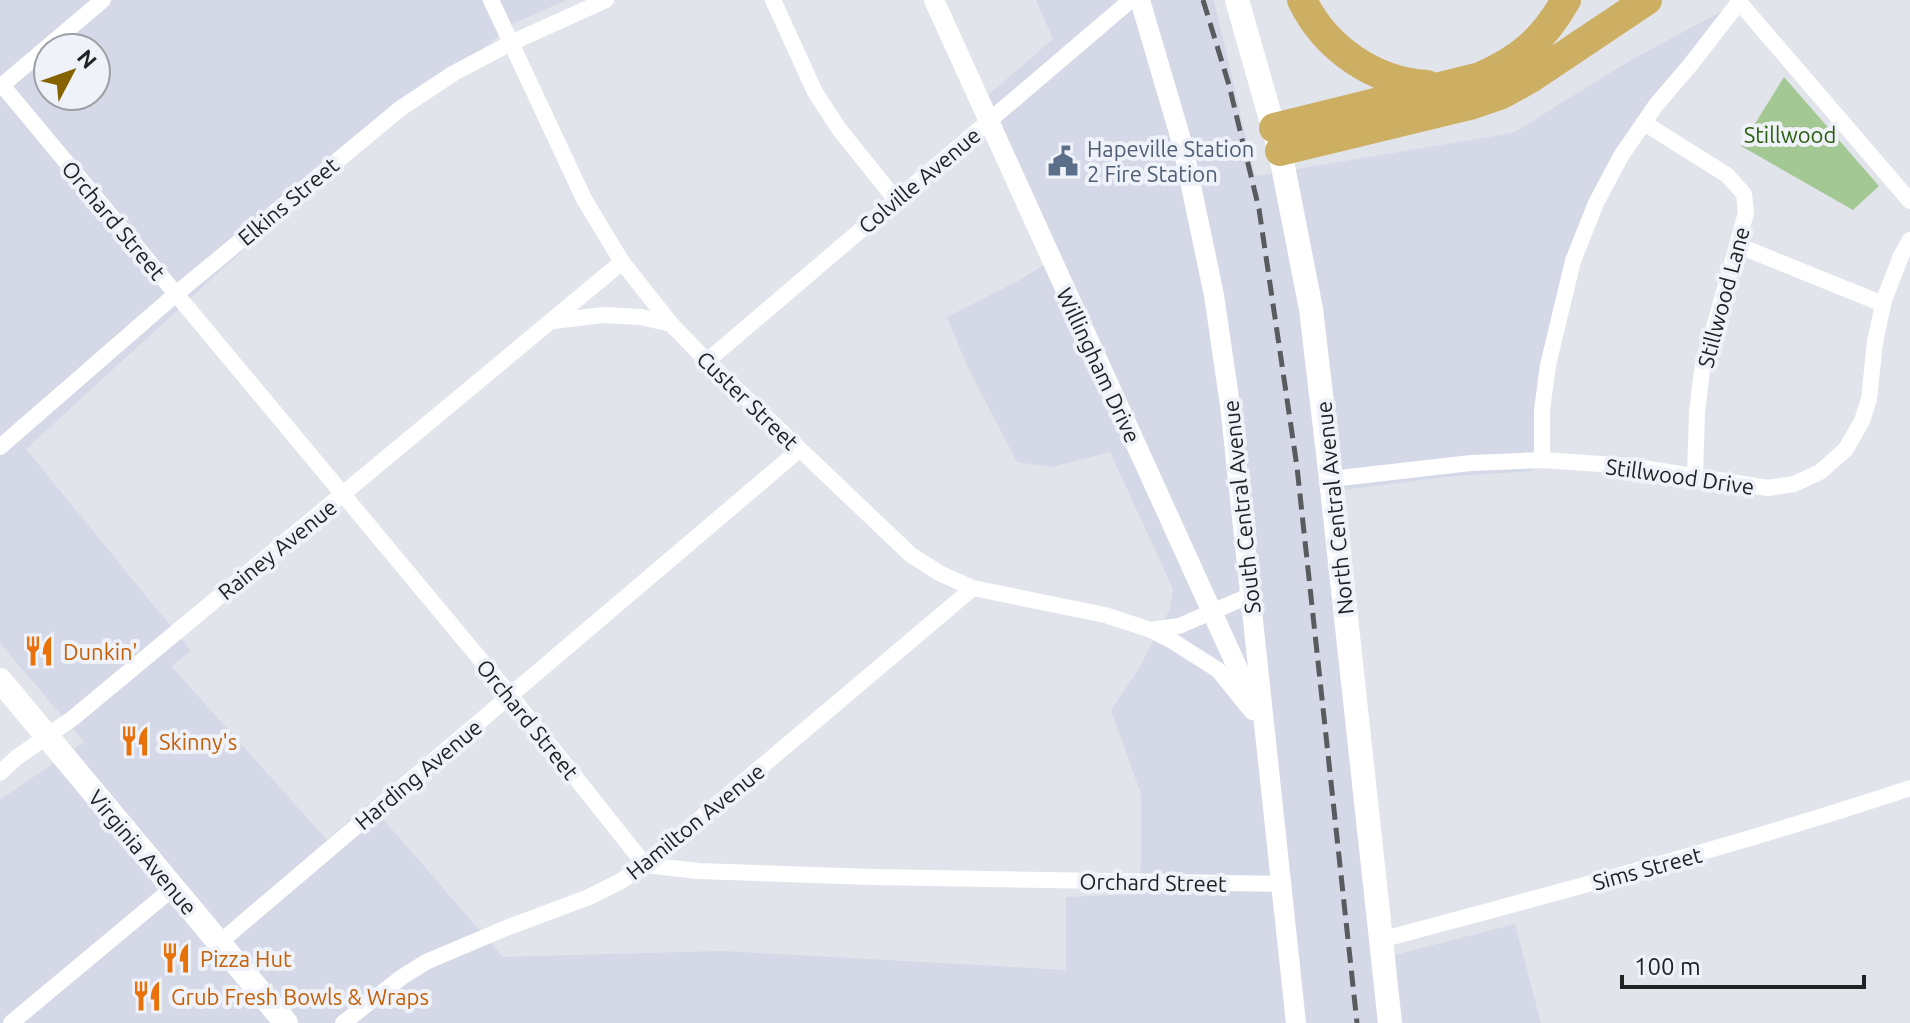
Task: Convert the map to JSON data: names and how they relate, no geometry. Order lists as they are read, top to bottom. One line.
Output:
{"streets":{"main road":["North Central Avenue","Virginia Avenue"],"street":["Colville Avenue","Elkins Street","Orchard Street","Stillwood Lane","Willingham Drive","Custer Street","Stillwood Drive","South Central Avenue","Rainey Avenue","Harding Avenue","Hamilton Avenue","Sims Street"]},"crossings":[["Colville Avenue","Willingham Drive"],["Colville Avenue","Custer Street"],["Elkins Street","Orchard Street"],["Elkins Street","Custer Street"],["Orchard Street","South Central Avenue"],["Orchard Street","Rainey Avenue"],["Orchard Street","Harding Avenue"],["Orchard Street","Hamilton Avenue"],["Stillwood Lane","Stillwood Drive"],["Willingham Drive","Custer Street"],["Willingham Drive","South Central Avenue"],["Custer Street","South Central Avenue"],["Custer Street","Rainey Avenue"],["Custer Street","Harding Avenue"],["Custer Street","Hamilton Avenue"],["Stillwood Drive","North Central Avenue"],["North Central Avenue","Sims Street"],["Rainey Avenue","Virginia Avenue"],["Harding Avenue","Virginia Avenue"]],"parks":["Stillwood"],"places":{"public building":["Hapeville Station 2 Fire Station"],"restaurant":["Dunkin'","Skinny's","Pizza Hut","Grub Fresh Bowls & Wraps"]},"scale_bar":"100 m","north":"top right"}
